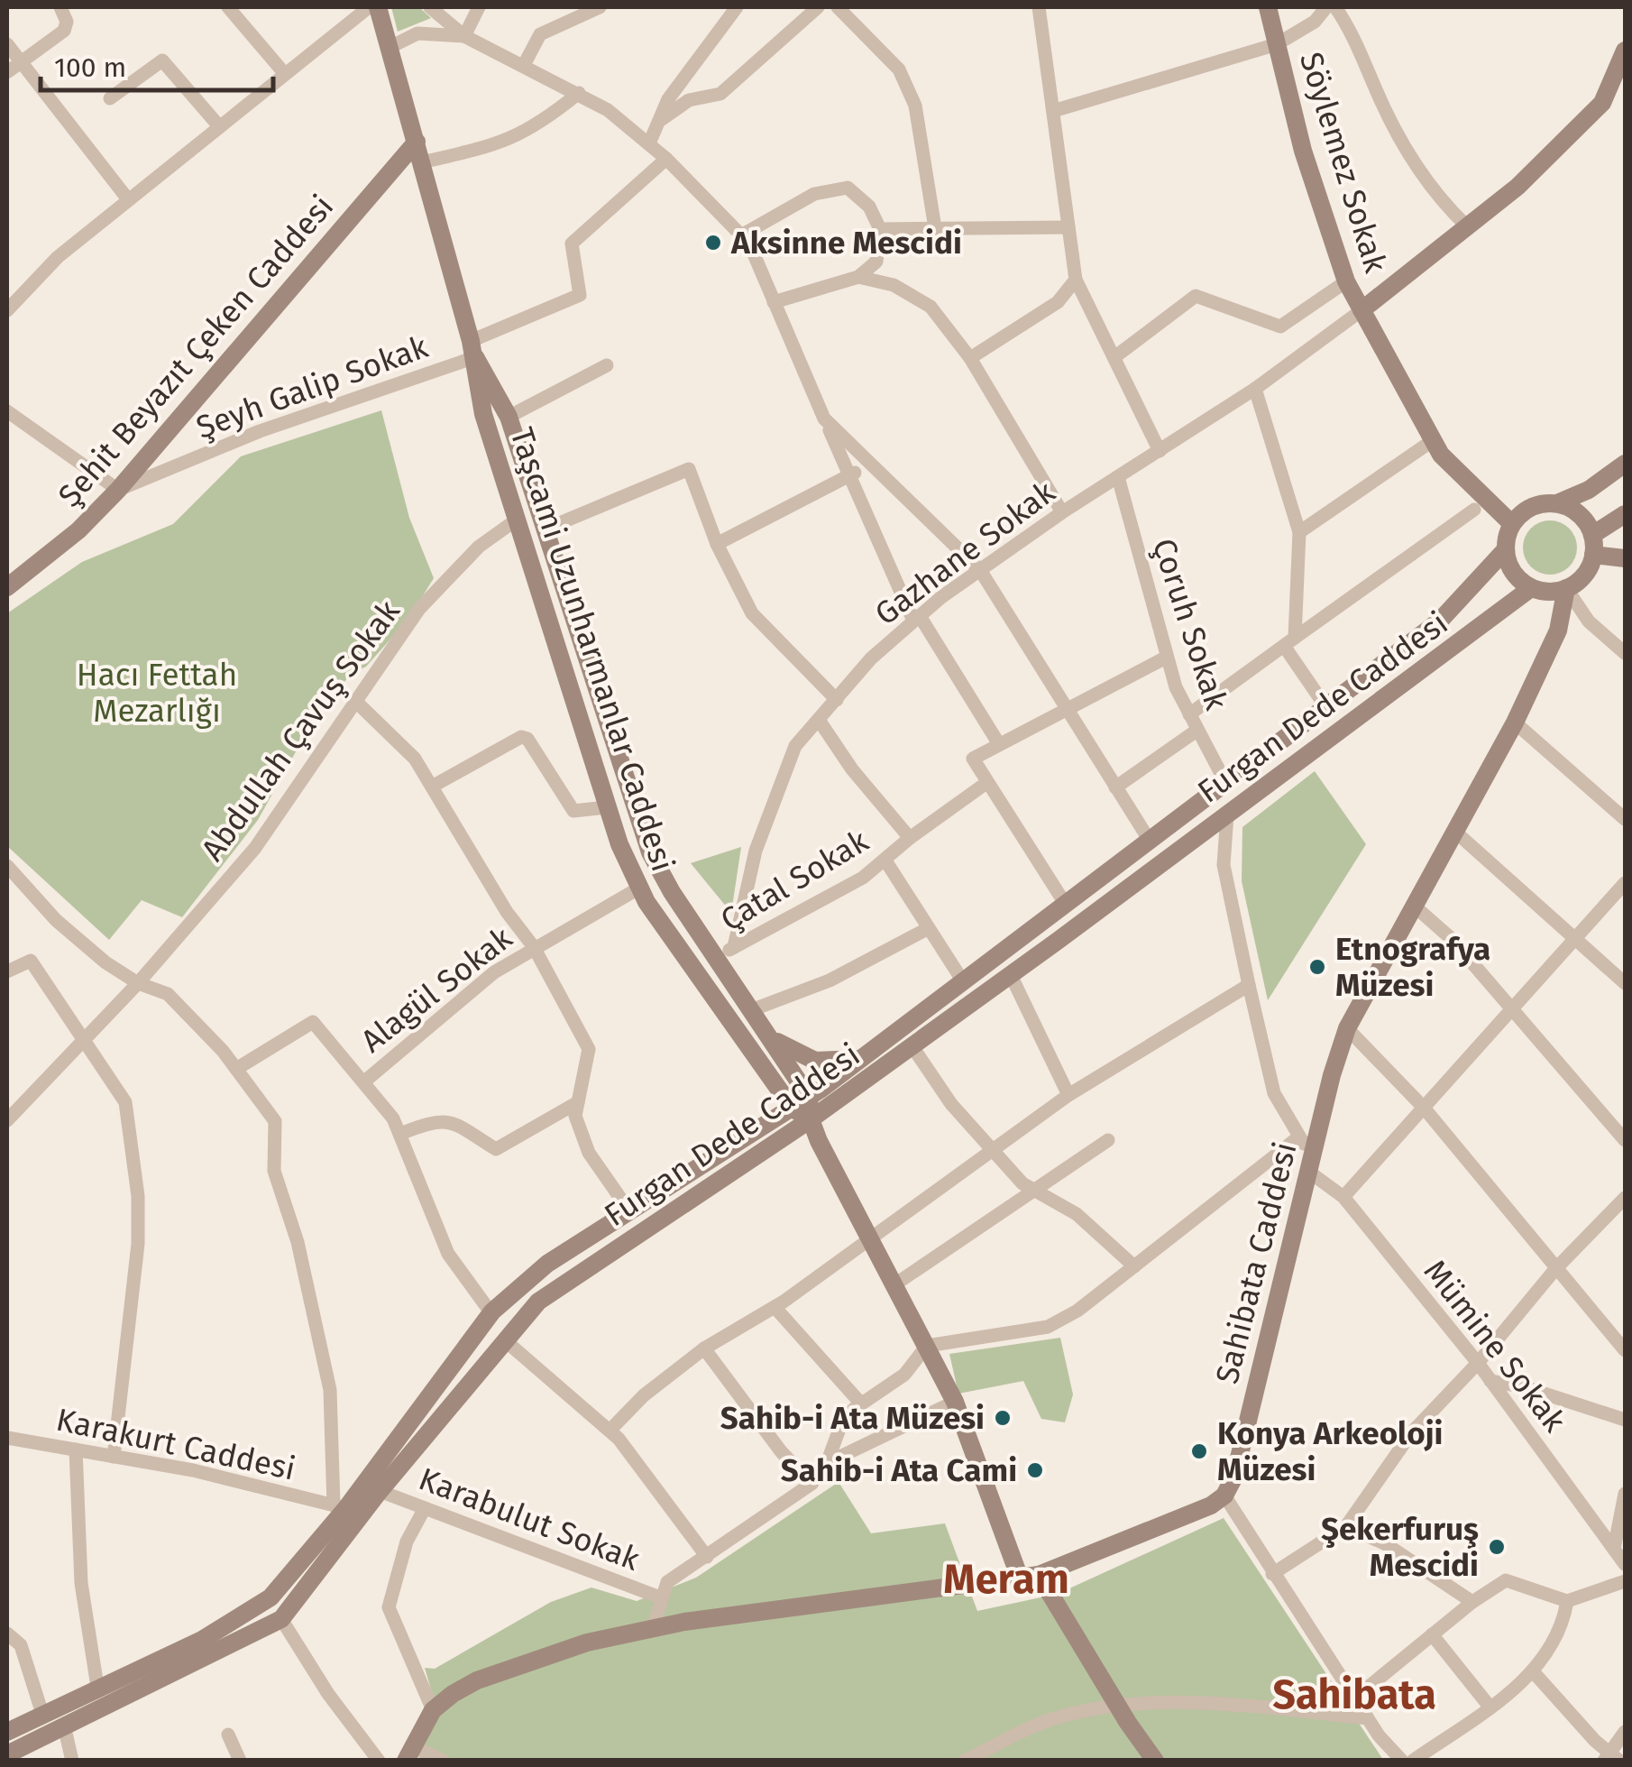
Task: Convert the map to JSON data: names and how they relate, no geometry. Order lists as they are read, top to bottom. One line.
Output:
{"streets":{"main road":["Söylemez Sokak","Şehit Beyazıt Çeken Caddesi","Taşcami Uzunharmanlar Caddesi","Furgan Dede Caddesi","Sahibata Caddesi"],"street":["Şeyh Galip Sokak","Gazhane Sokak","Çoruh Sokak","Abdullah Çavuş Sokak","Çatal Sokak","Alagül Sokak","Mümine Sokak","Karakurt Caddesi","Karabulut Sokak"]},"crossings":[["Söylemez Sokak","Gazhane Sokak"],["Söylemez Sokak","Furgan Dede Caddesi"],["Söylemez Sokak","Sahibata Caddesi"],["Şehit Beyazıt Çeken Caddesi","Şeyh Galip Sokak"],["Şehit Beyazıt Çeken Caddesi","Taşcami Uzunharmanlar Caddesi"],["Şeyh Galip Sokak","Taşcami Uzunharmanlar Caddesi"],["Gazhane Sokak","Çoruh Sokak"],["Gazhane Sokak","Çatal Sokak"],["Çoruh Sokak","Furgan Dede Caddesi"],["Taşcami Uzunharmanlar Caddesi","Furgan Dede Caddesi"],["Taşcami Uzunharmanlar Caddesi","Abdullah Çavuş Sokak"],["Taşcami Uzunharmanlar Caddesi","Çatal Sokak"],["Taşcami Uzunharmanlar Caddesi","Alagül Sokak"],["Furgan Dede Caddesi","Sahibata Caddesi"],["Furgan Dede Caddesi","Mümine Sokak"],["Furgan Dede Caddesi","Karakurt Caddesi"],["Furgan Dede Caddesi","Karabulut Sokak"],["Sahibata Caddesi","Mümine Sokak"]],"districts":["Meram","Sahibata"],"parks":["Hacı Fettah Mezarlığı"],"places":["Aksinne Mescidi","Etnografya Müzesi","Sahib-i Ata Müzesi","Konya Arkeoloji Müzesi","Sahib-i Ata Cami","Şekerfuruş Mescidi"],"scale_bar":"100 m"}
